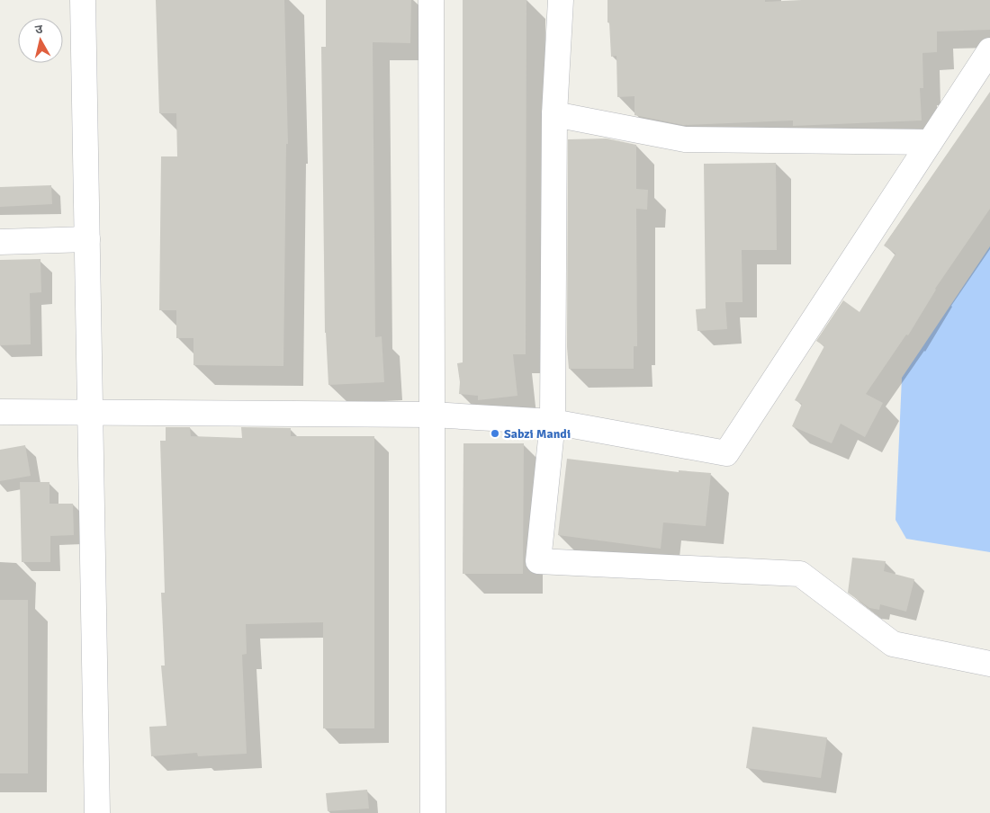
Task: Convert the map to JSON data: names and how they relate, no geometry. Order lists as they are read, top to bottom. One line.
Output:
{"places":["Sabzi Mandi"],"north":"top"}
